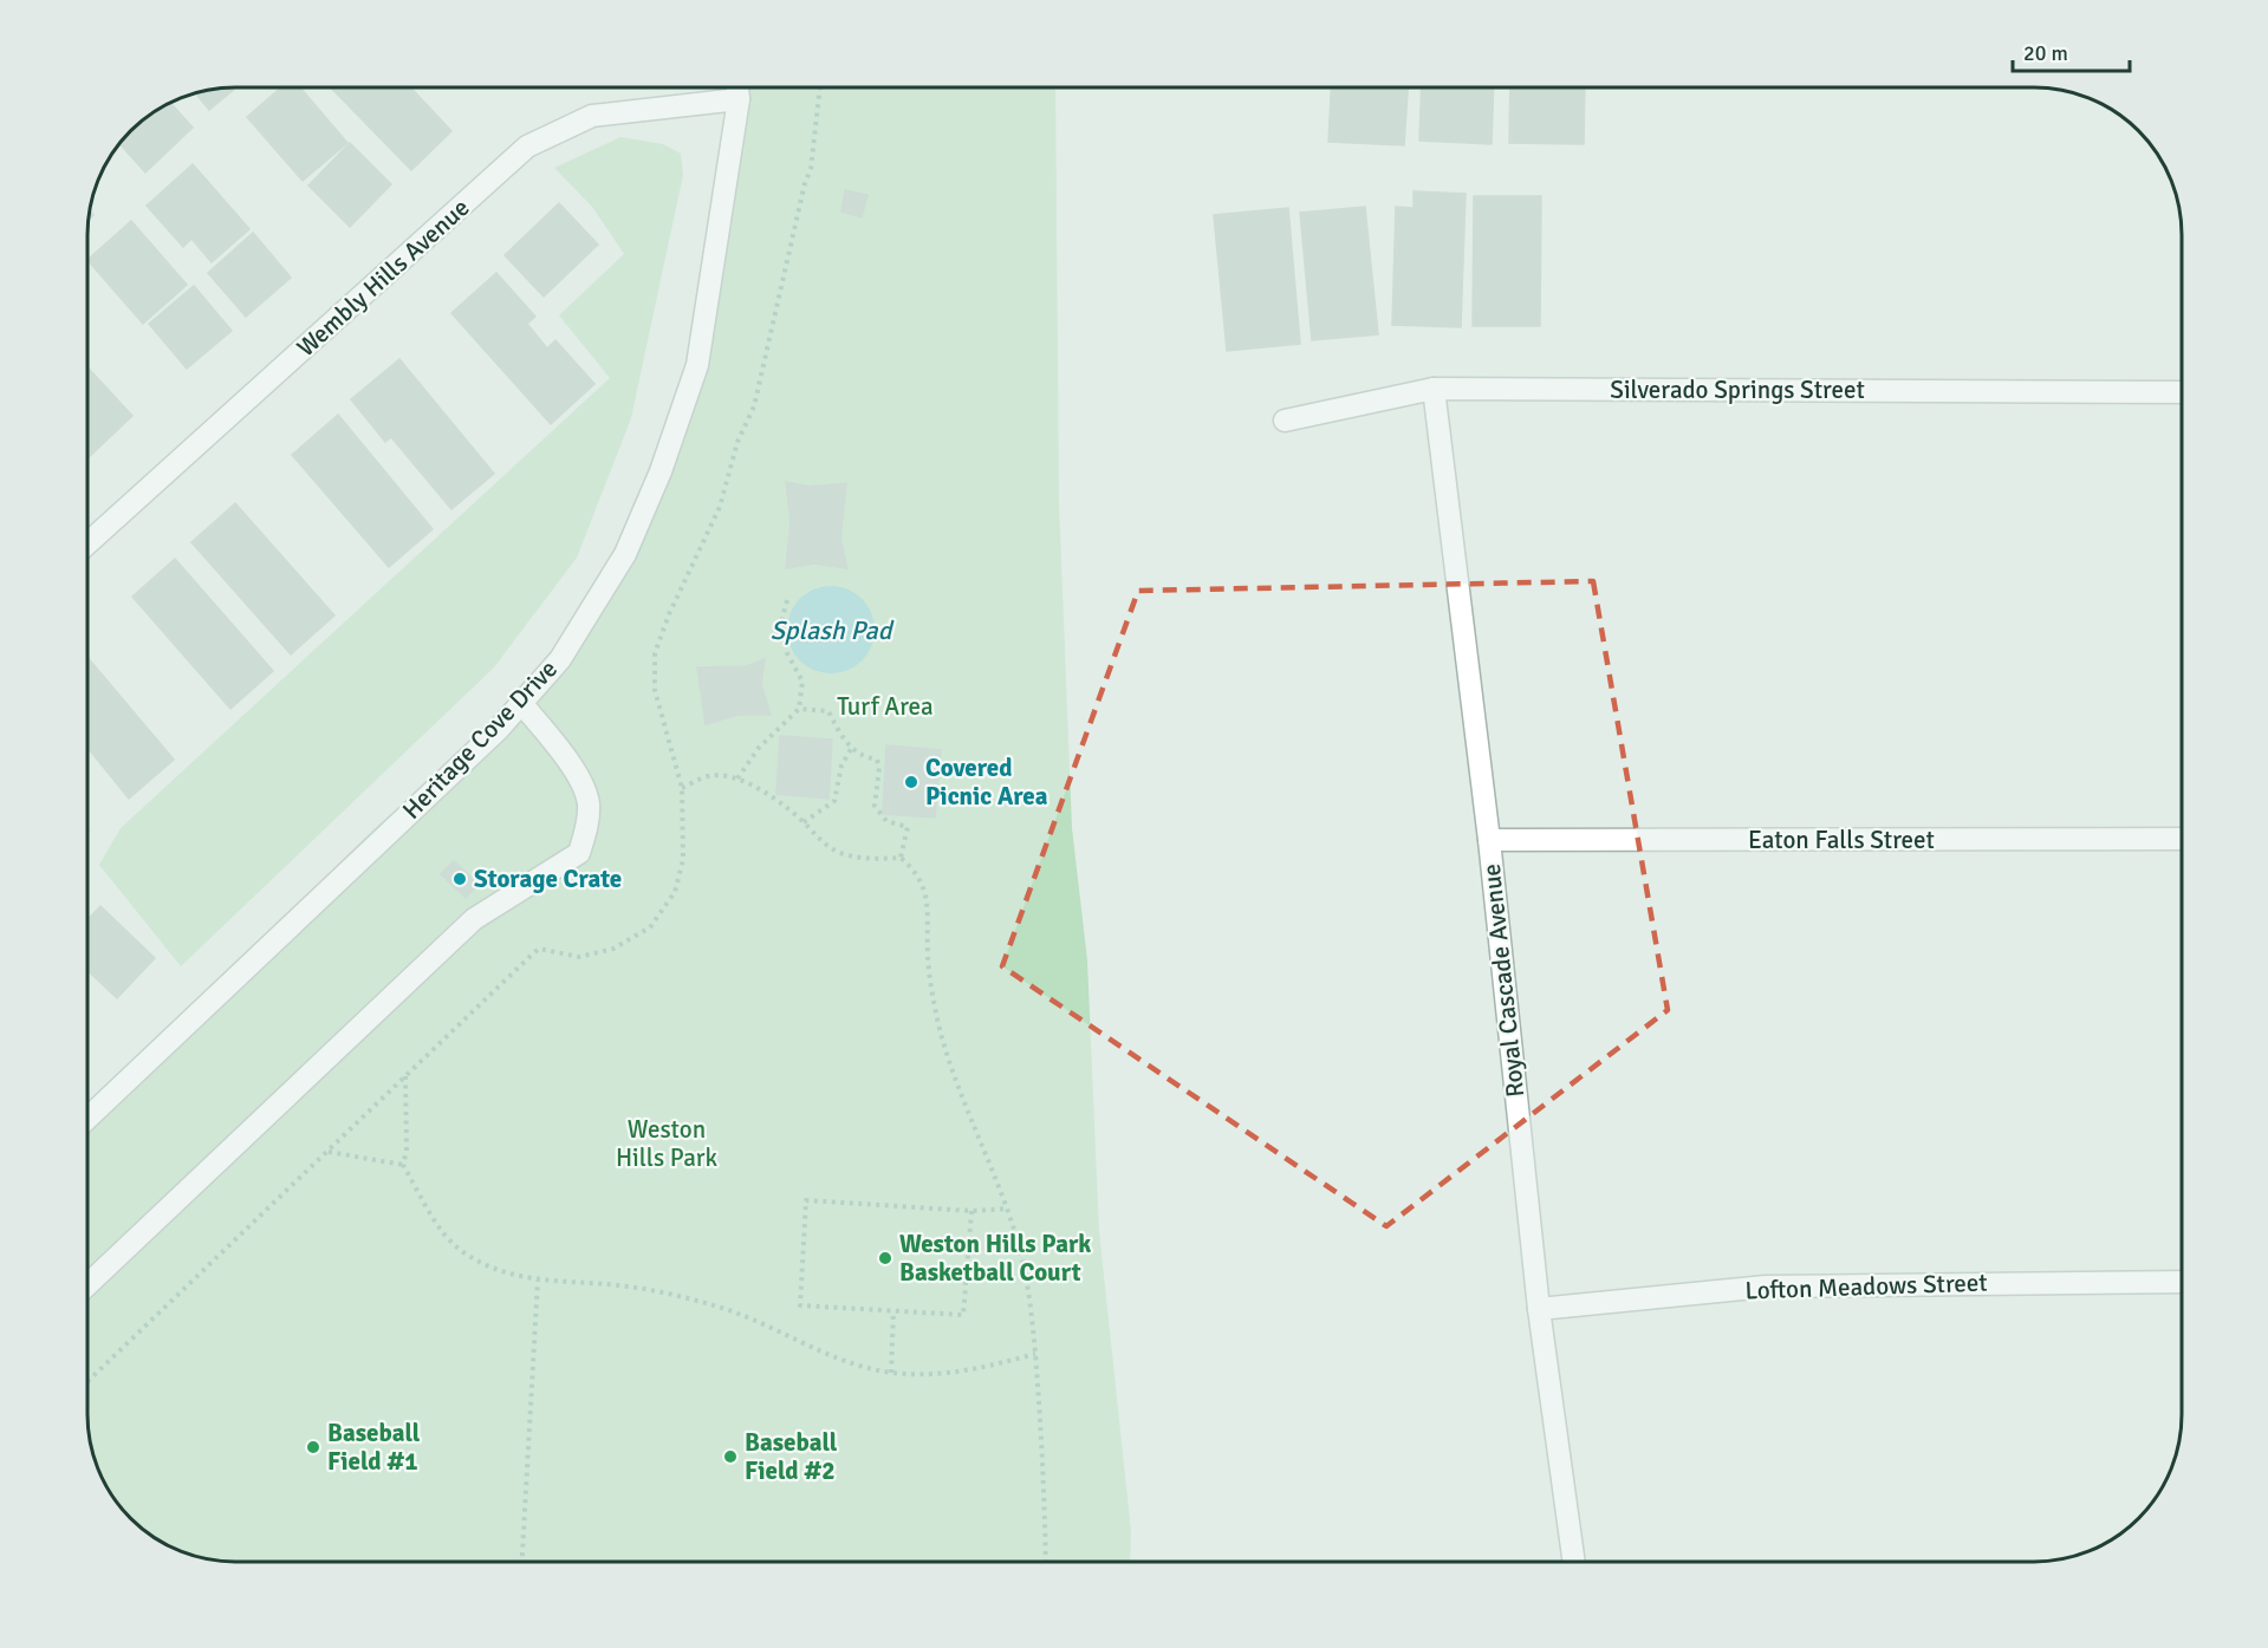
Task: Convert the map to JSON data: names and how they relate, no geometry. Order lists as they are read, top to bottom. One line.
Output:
{"streets":{"street":["Wembly Hills Avenue","Silverado Springs Street","Heritage Cove Drive","Eaton Falls Street","Royal Cascade Avenue","Lofton Meadows Street"]},"crossings":[["Wembly Hills Avenue","Heritage Cove Drive"],["Silverado Springs Street","Royal Cascade Avenue"],["Eaton Falls Street","Royal Cascade Avenue"],["Royal Cascade Avenue","Lofton Meadows Street"]],"water":["Splash Pad"],"parks":["Turf Area","Weston Hills Park"],"places":["Covered Picnic Area","Storage Crate","Weston Hills Park Basketball Court","Baseball Field #1","Baseball Field #2"],"scale_bar":"20 m"}
